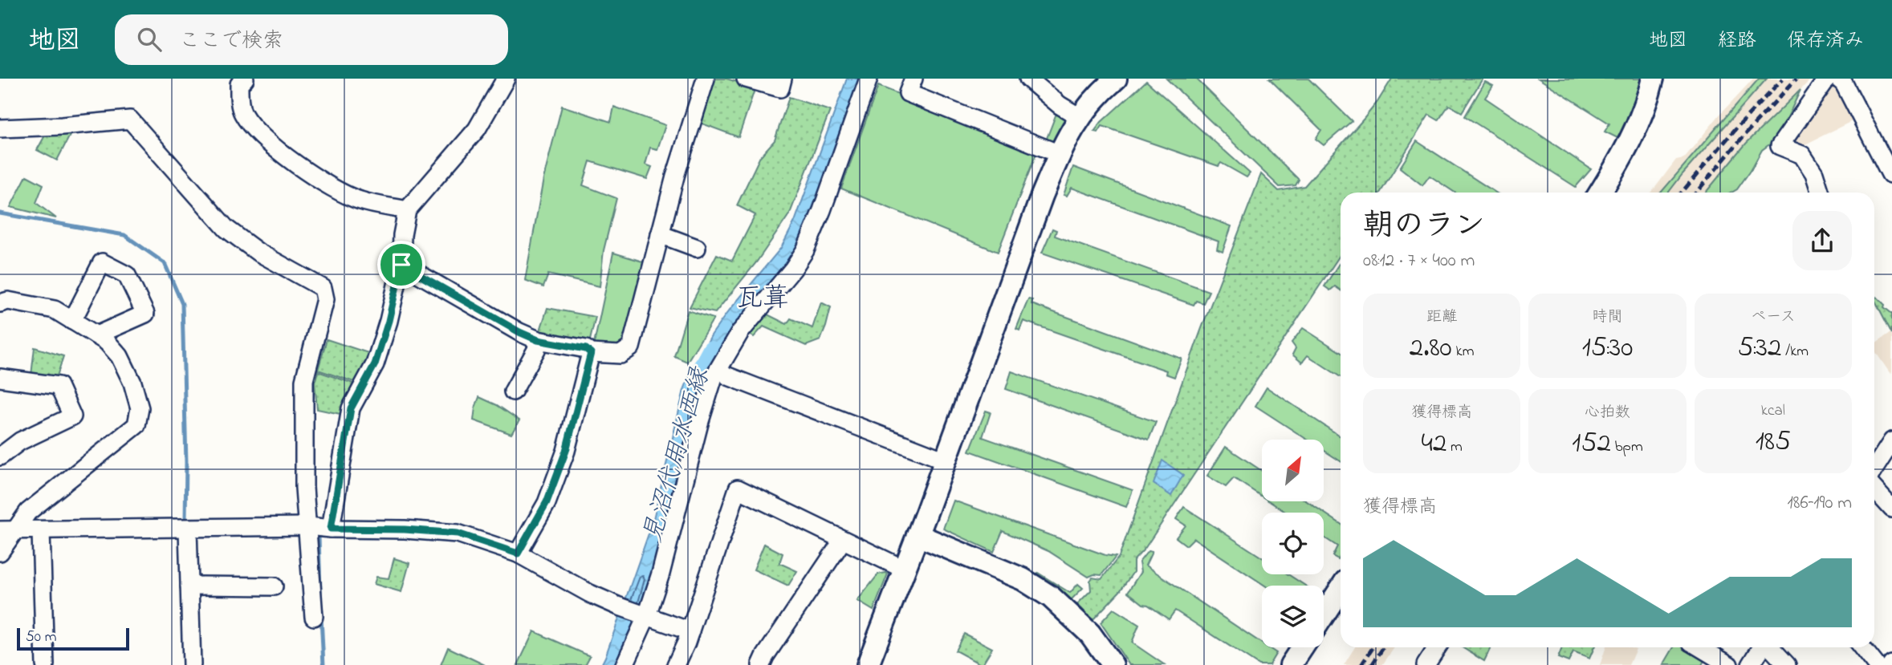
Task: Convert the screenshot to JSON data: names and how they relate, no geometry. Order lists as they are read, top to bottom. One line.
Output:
{"districts":["瓦葺"],"water":["見沼代用水西縁"],"scale_bar":"50 m","north":"top right","page":{"header":"地図","search":"ここで検索","nav":["地図","経路","保存済み"],"heading":["朝のラン","08:12 · 7 × 400 m"],"stats":[["距離","2.80 km"],["時間","15:30"],["ペース","5:32 /km"],["獲得標高","42 m"],["心拍数","152 bpm"],["kcal","185"]],"chart":["獲得標高","186–190 m"],"scale":"50 m"}}
